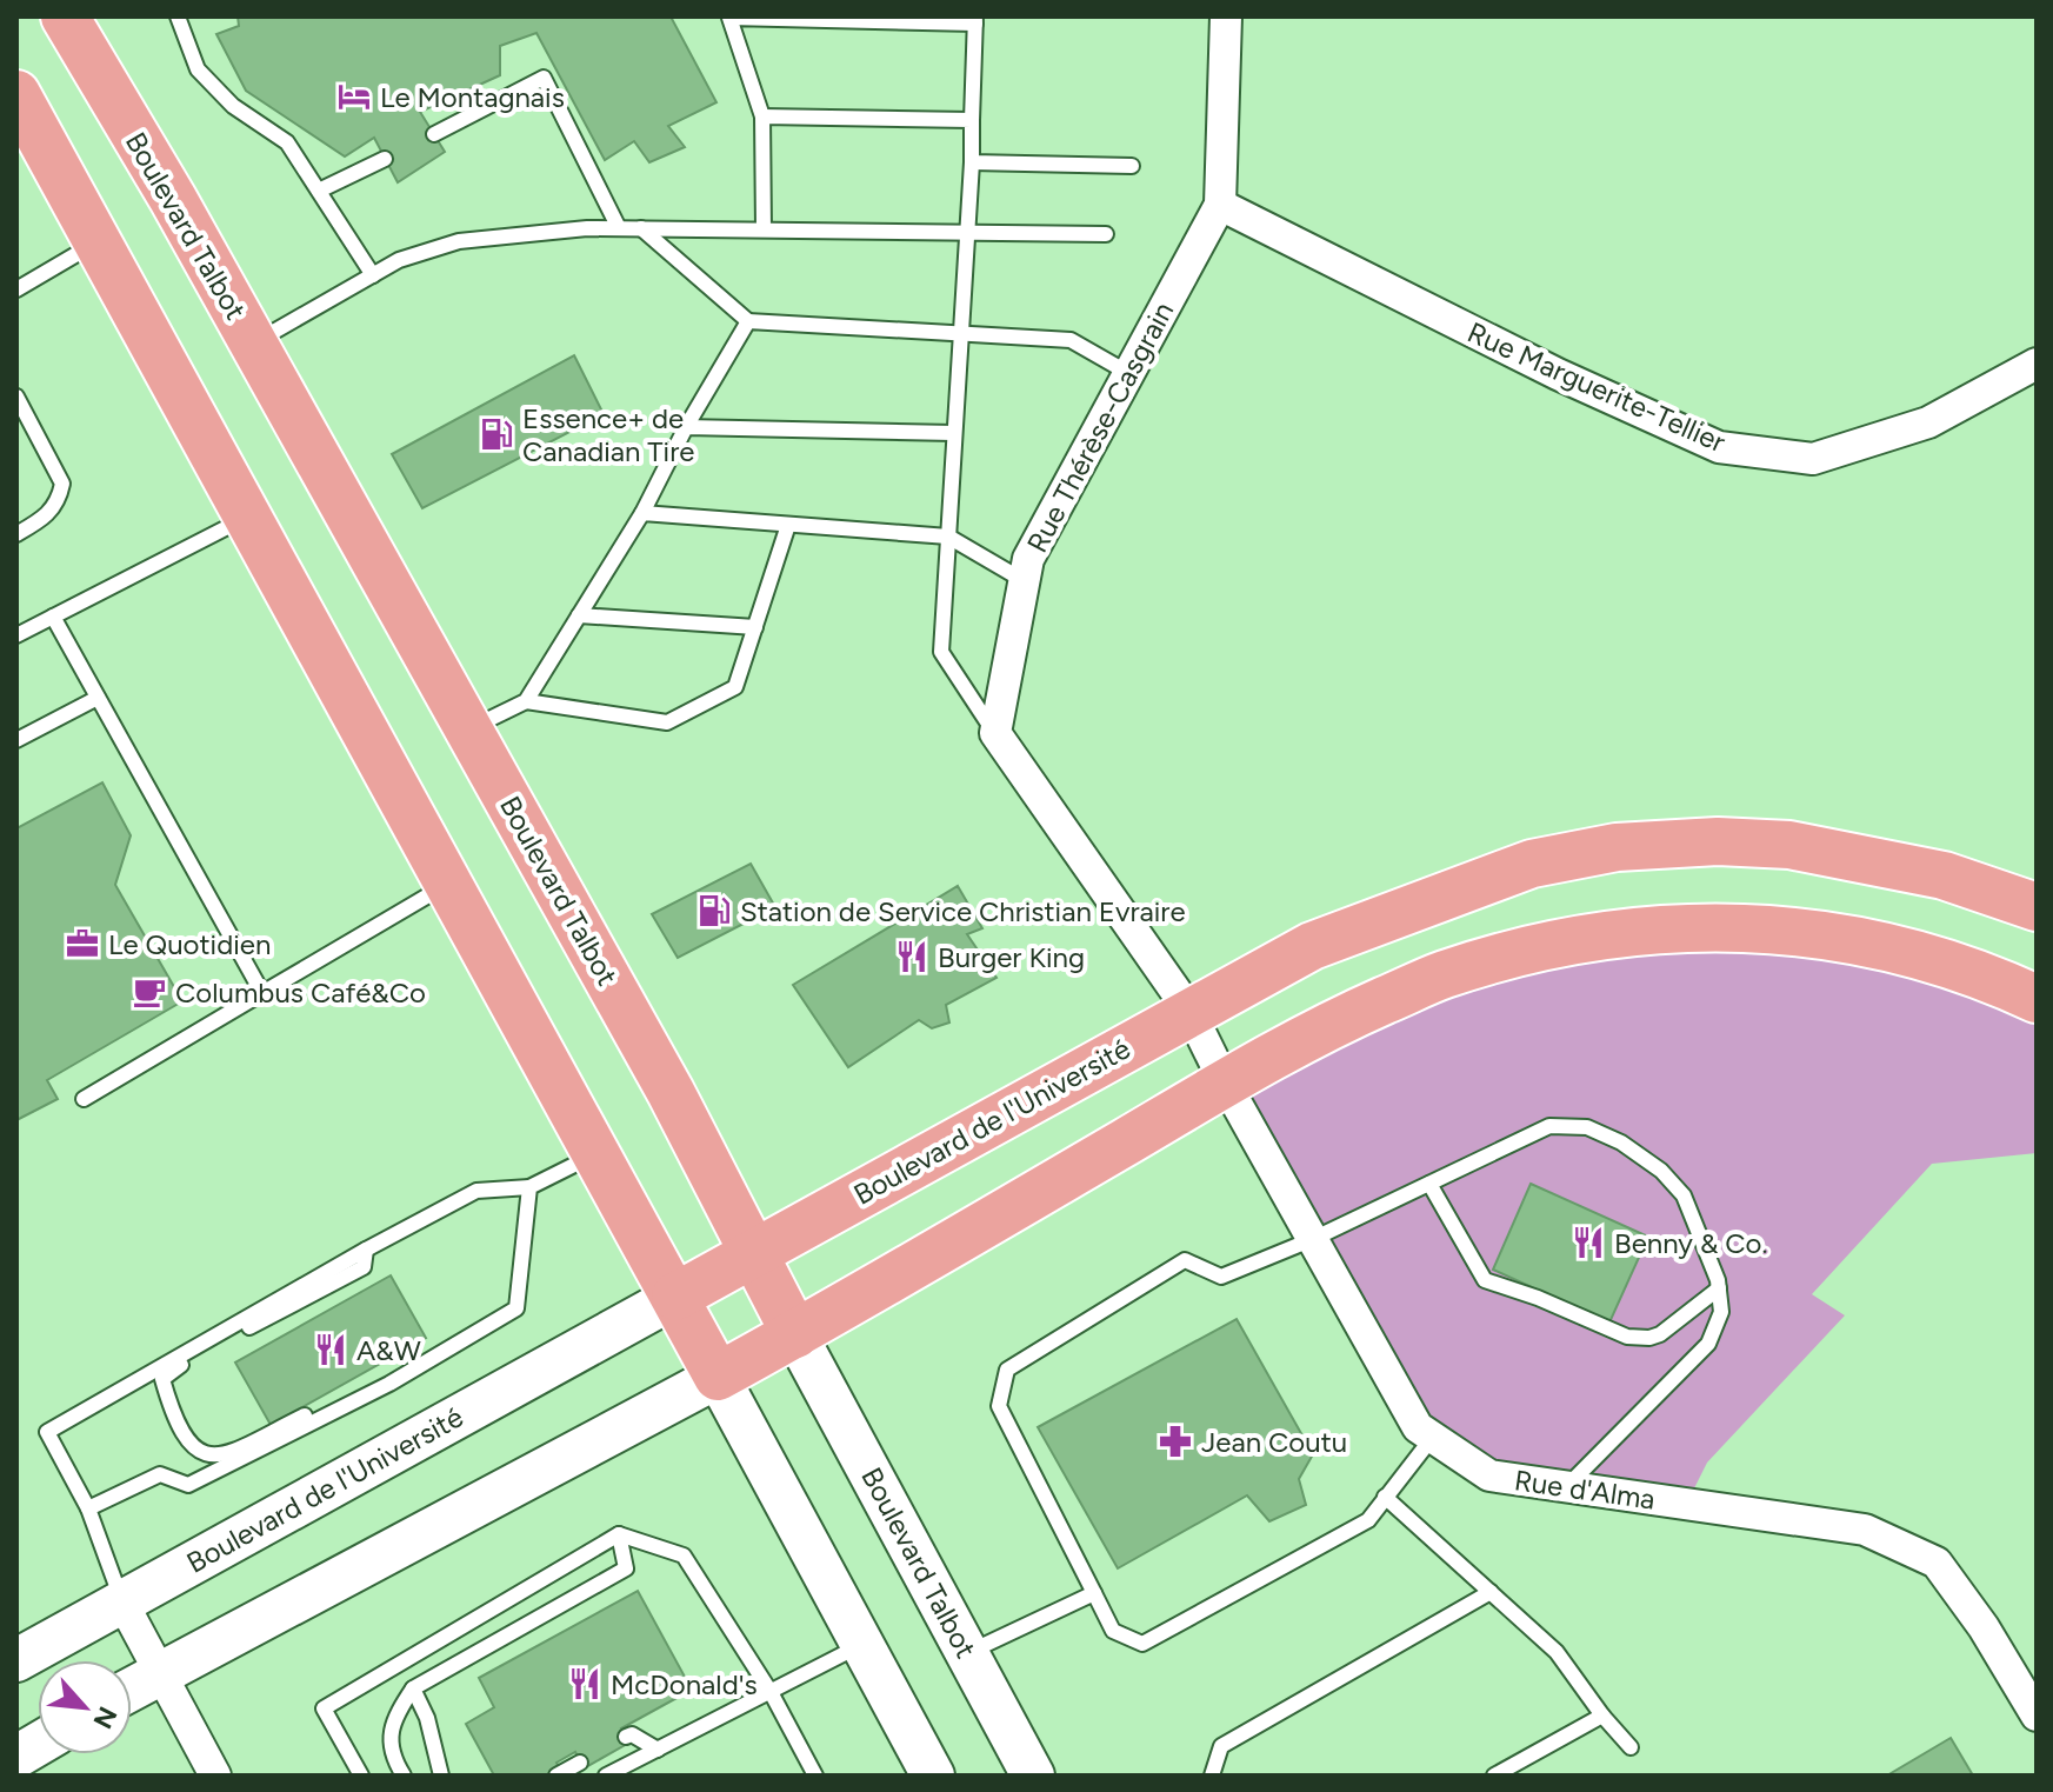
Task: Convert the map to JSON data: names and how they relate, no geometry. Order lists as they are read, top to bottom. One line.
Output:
{"streets":{"main road":["Boulevard Talbot","Boulevard de l'Université"],"street":["Rue Marguerite-Tellier","Rue Thérèse-Casgrain","Rue d'Alma"]},"crossings":[["Boulevard Talbot","Boulevard de l'Université"],["Rue Marguerite-Tellier","Rue Thérèse-Casgrain"],["Boulevard de l'Université","Rue d'Alma"]],"places":{"hotel":["Le Montagnais"],"fuel station":["Essence+ de Canadian Tire","Station de Service Christian Evraire"],"office":["Le Quotidien"],"restaurant":["Burger King","Benny & Co.","A&W","McDonald's"],"cafe":["Columbus Café&Co"],"pharmacy":["Jean Coutu"]},"north":"bottom right"}
